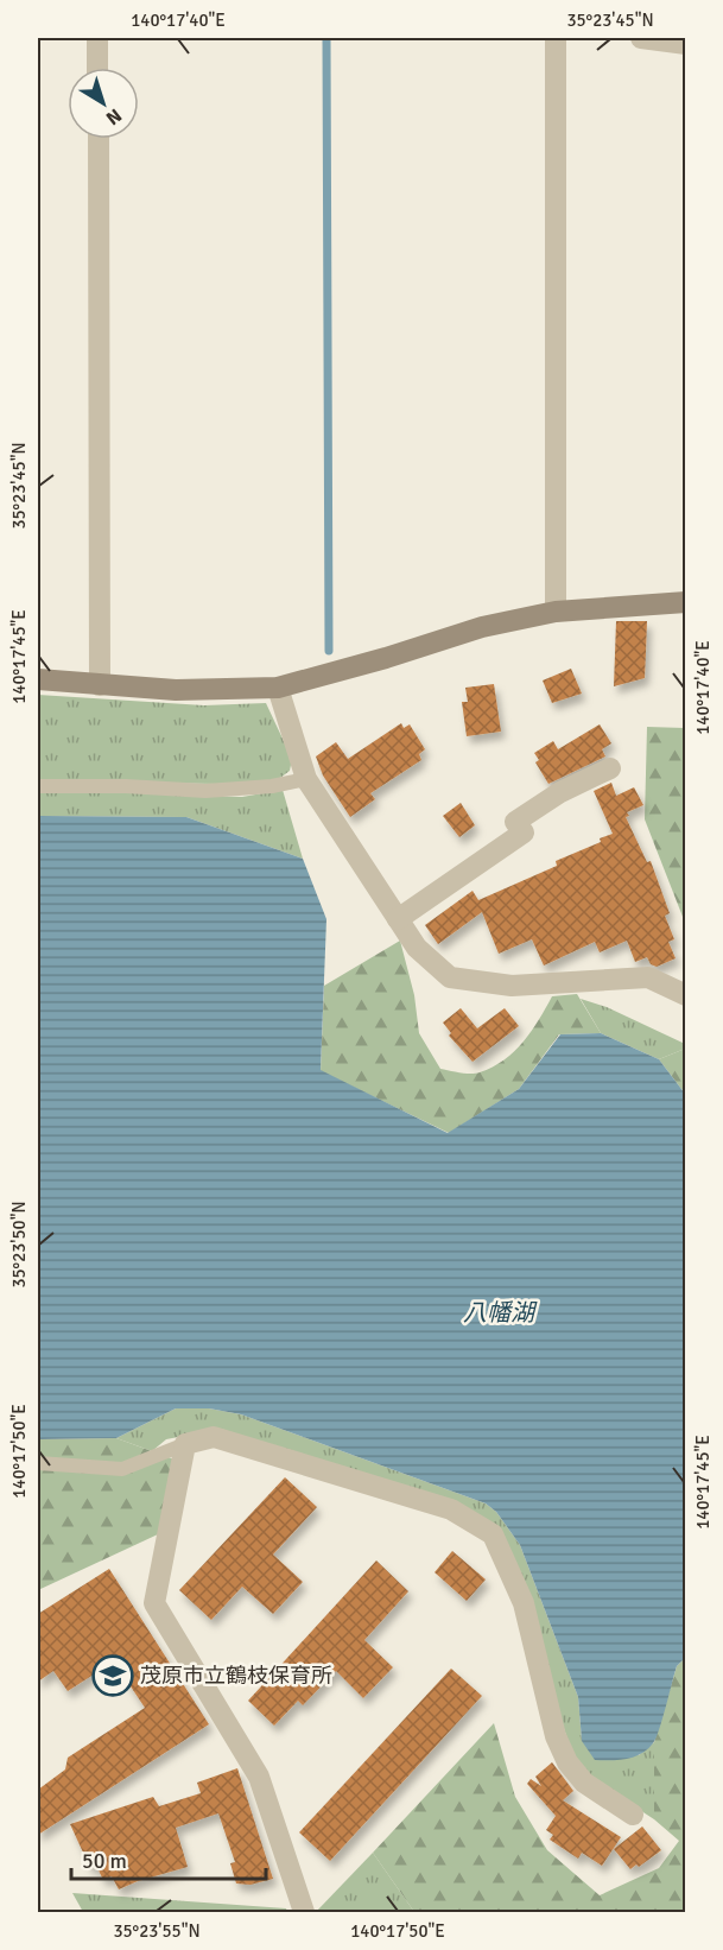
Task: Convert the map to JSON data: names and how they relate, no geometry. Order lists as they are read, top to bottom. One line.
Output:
{"water":["八幡湖"],"places":{"school or university":["茂原市立鶴枝保育所"]},"scale_bar":"50 m","north":"bottom right","coordinates":["140°17'40\"E","35°23'45\"N","140°17'45\"E","35°23'50\"N","140°17'50\"E","35°23'55\"N"]}
